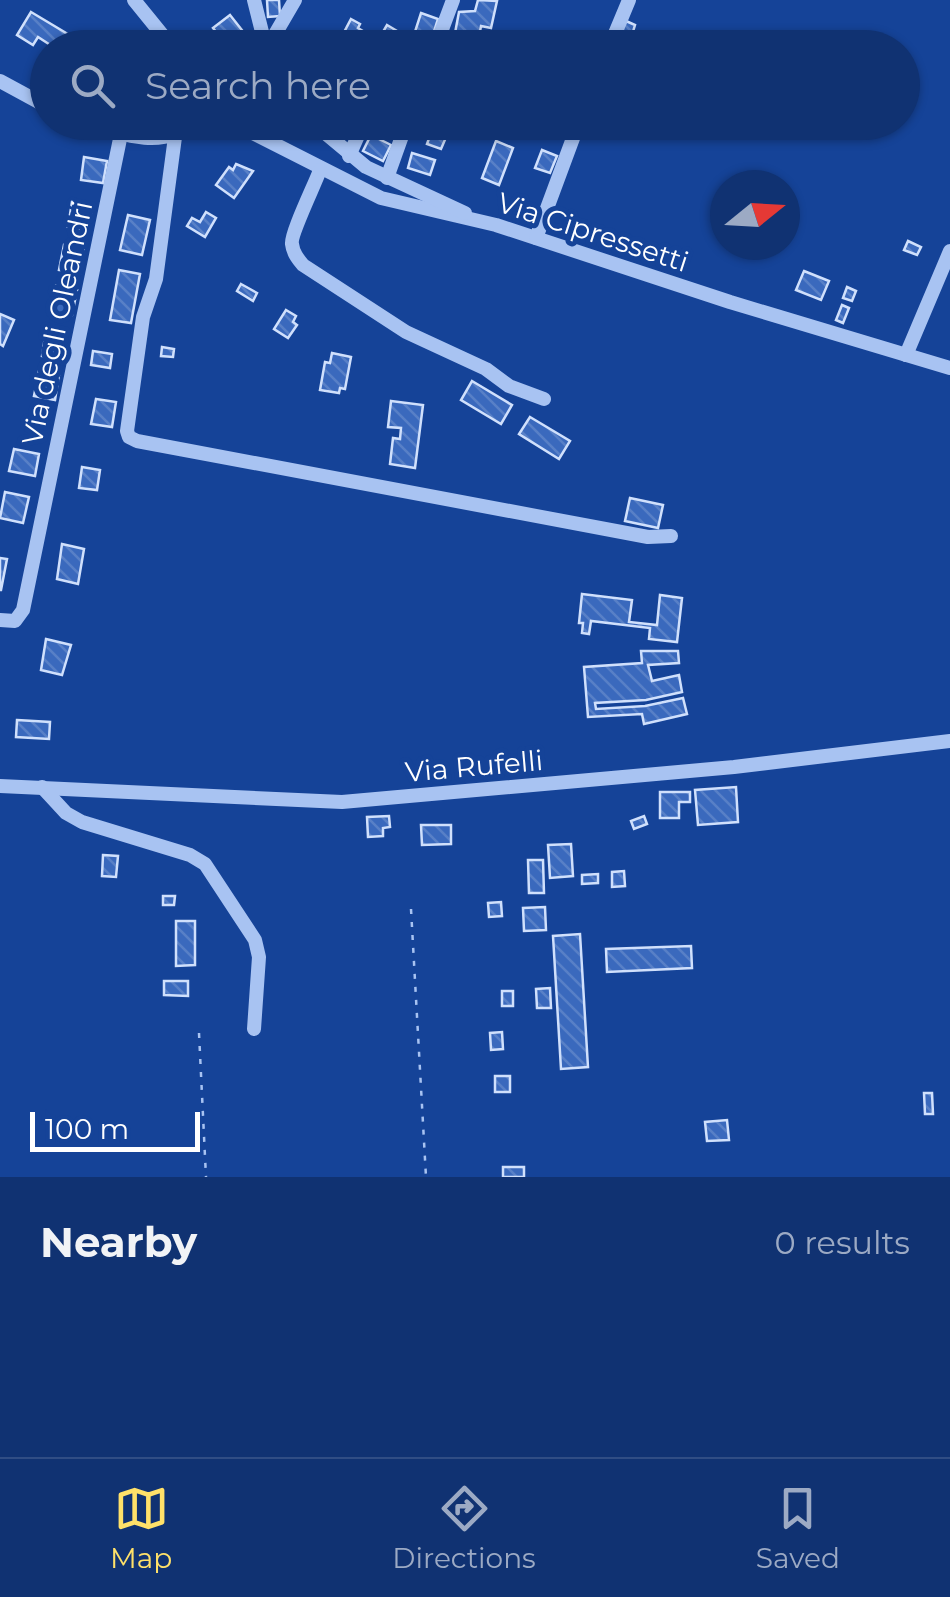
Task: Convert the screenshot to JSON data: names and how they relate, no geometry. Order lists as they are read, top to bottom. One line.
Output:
{"streets":{"street":["Via Cipressetti","Via degli Oleandri","Via Rufelli"]},"scale_bar":"100 m","north":"right","page":{"search":"Search here","scale":"100 m","heading":["Nearby","0 results"],"nav":["Map","Directions","Saved"]}}
